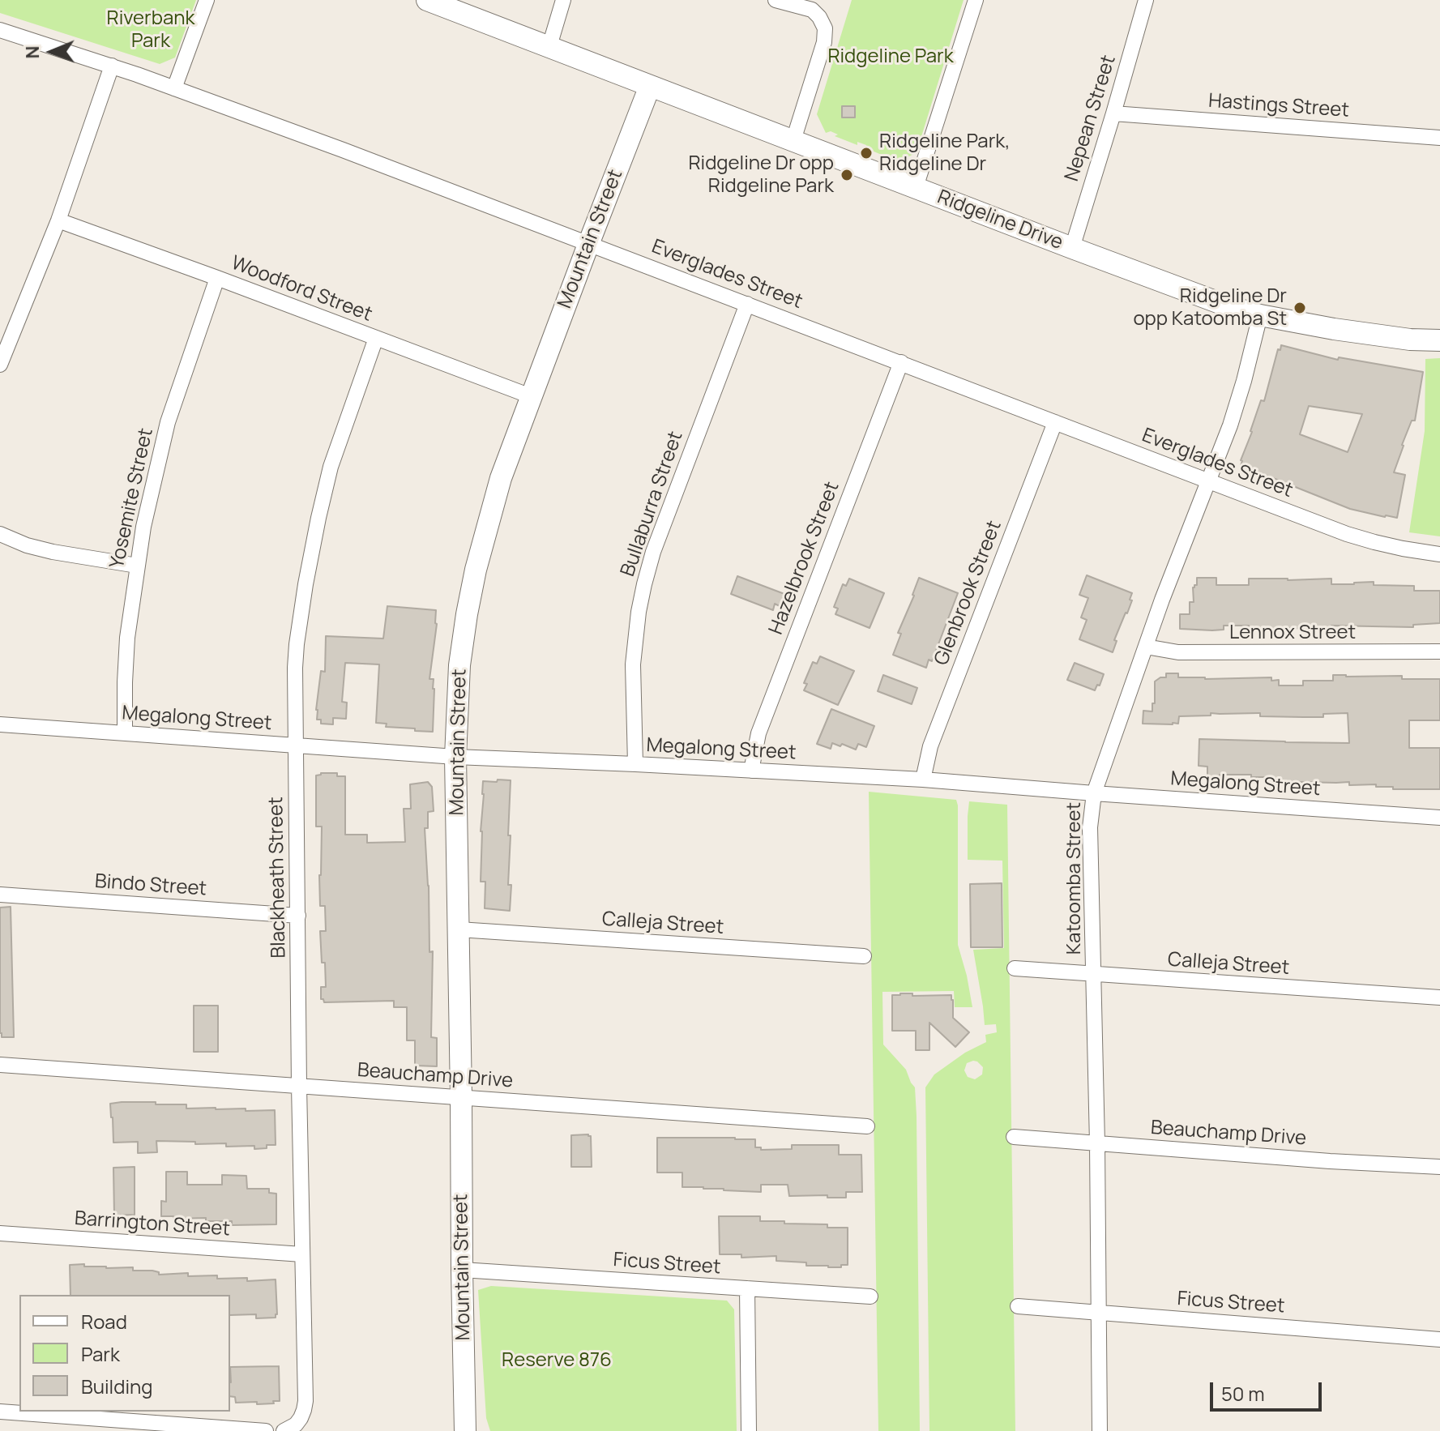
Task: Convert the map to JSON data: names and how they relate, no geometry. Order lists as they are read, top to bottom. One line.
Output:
{"streets":{"street":["Hastings Street","Nepean Street","Ridgeline Drive","Mountain Street","Everglades Street","Woodford Street","Yosemite Street","Bullaburra Street","Hazelbrook Street","Glenbrook Street","Lennox Street","Megalong Street","Blackheath Street","Katoomba Street","Bindo Street","Calleja Street","Beauchamp Drive","Barrington Street","Ficus Street"]},"crossings":[["Hastings Street","Nepean Street"],["Nepean Street","Ridgeline Drive"],["Ridgeline Drive","Mountain Street"],["Ridgeline Drive","Katoomba Street"],["Mountain Street","Everglades Street"],["Mountain Street","Woodford Street"],["Mountain Street","Megalong Street"],["Mountain Street","Calleja Street"],["Mountain Street","Beauchamp Drive"],["Mountain Street","Ficus Street"],["Everglades Street","Bullaburra Street"],["Everglades Street","Hazelbrook Street"],["Everglades Street","Glenbrook Street"],["Everglades Street","Katoomba Street"],["Woodford Street","Yosemite Street"],["Woodford Street","Blackheath Street"],["Yosemite Street","Megalong Street"],["Bullaburra Street","Megalong Street"],["Hazelbrook Street","Megalong Street"],["Glenbrook Street","Megalong Street"],["Lennox Street","Katoomba Street"],["Megalong Street","Blackheath Street"],["Megalong Street","Katoomba Street"],["Blackheath Street","Bindo Street"],["Blackheath Street","Beauchamp Drive"],["Blackheath Street","Barrington Street"],["Katoomba Street","Calleja Street"],["Katoomba Street","Beauchamp Drive"],["Katoomba Street","Ficus Street"]],"parks":["Riverbank Park","Ridgeline Park","Reserve 876"],"places":["Ridgeline Park, Ridgeline Dr","Ridgeline Dr opp Ridgeline Park","Ridgeline Dr opp Katoomba St"],"legend":["Road","Park","Building"],"scale_bar":"50 m","north":"left"}
